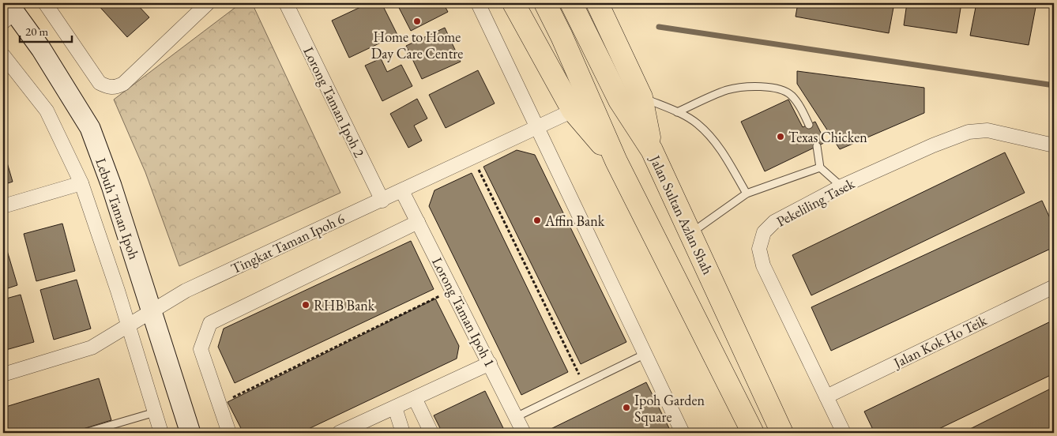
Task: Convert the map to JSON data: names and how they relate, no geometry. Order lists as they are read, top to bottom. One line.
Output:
{"streets":{"main road":["Lebuh Taman Ipoh","Jalan Sultan Azlan Shah"],"street":["Lorong Taman Ipoh 2","Pekeliling Tasek","Tingkat Taman Ipoh 6","Lorong Taman Ipoh 1","Jalan Kok Ho Teik"]},"crossings":[["Lorong Taman Ipoh 2","Tingkat Taman Ipoh 6"],["Pekeliling Tasek","Jalan Kok Ho Teik"],["Lebuh Taman Ipoh","Tingkat Taman Ipoh 6"],["Tingkat Taman Ipoh 6","Lorong Taman Ipoh 1"]],"places":["Home to Home Day Care Centre","Texas Chicken","Affin Bank","RHB Bank","Ipoh Garden Square"],"scale_bar":"20 m"}
